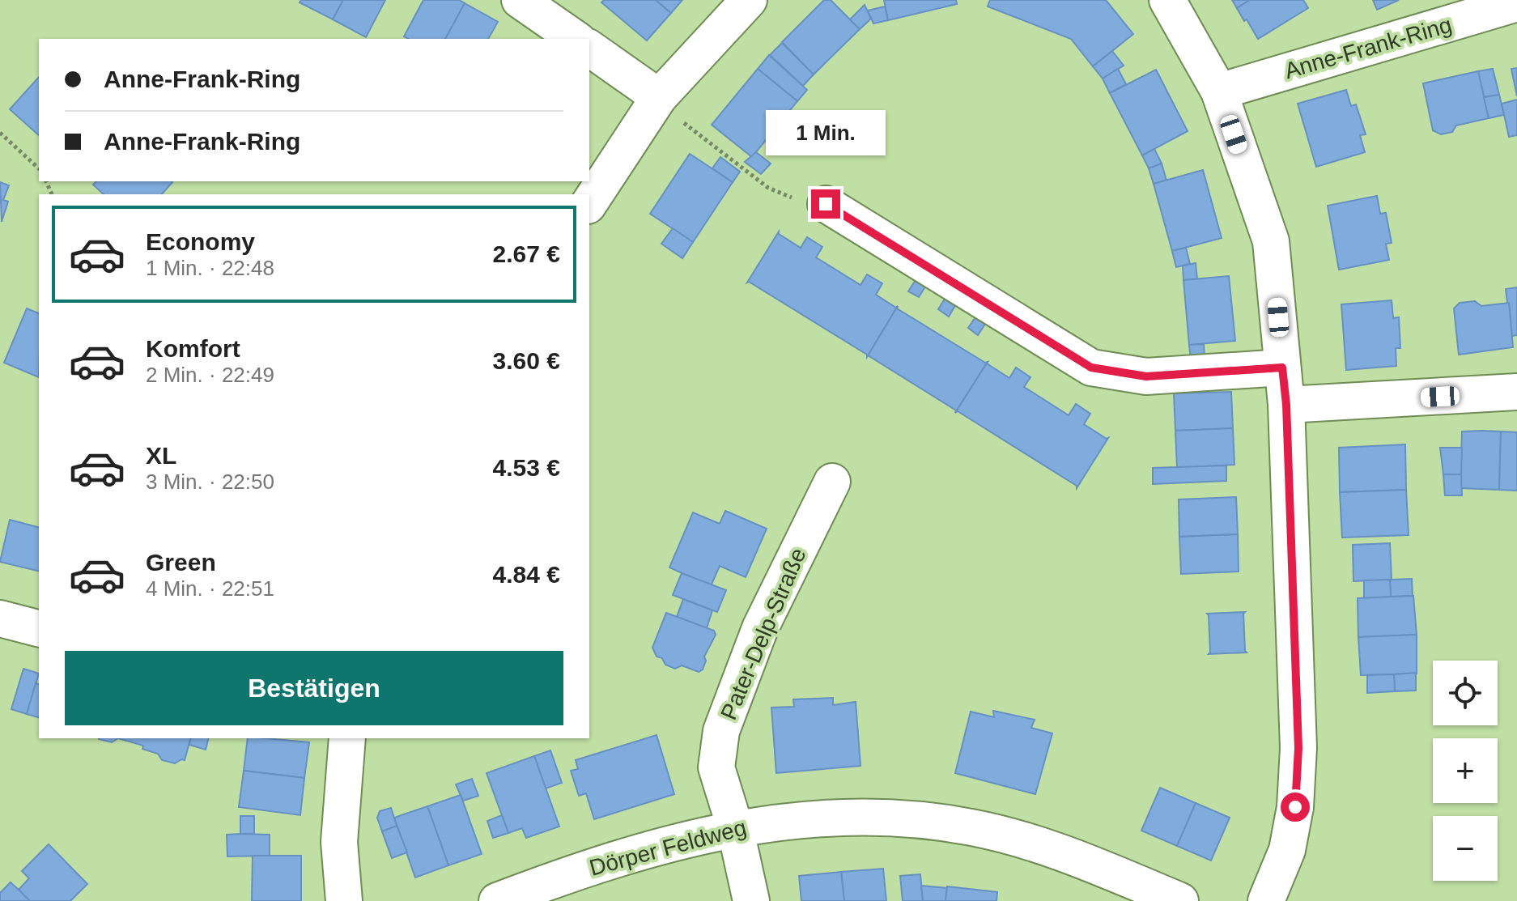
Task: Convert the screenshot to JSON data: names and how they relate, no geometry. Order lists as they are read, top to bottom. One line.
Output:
{"streets":{"street":["Anne-Frank-Ring","Pater-Delp-Straße","Dörper Feldweg"]},"crossings":[["Pater-Delp-Straße","Dörper Feldweg"]],"page":{"banner":["Anne-Frank-Ring","Anne-Frank-Ring"],"bubble":"1 Min.","list":[{"name":"Economy","note":"1 Min. · 22:48","value":"2.67 €"},{"name":"Komfort","note":"2 Min. · 22:49","value":"3.60 €"},{"name":"XL","note":"3 Min. · 22:50","value":"4.53 €"},{"name":"Green","note":"4 Min. · 22:51","value":"4.84 €"}],"buttons":"Bestätigen","map_buttons":["+","−"]}}
